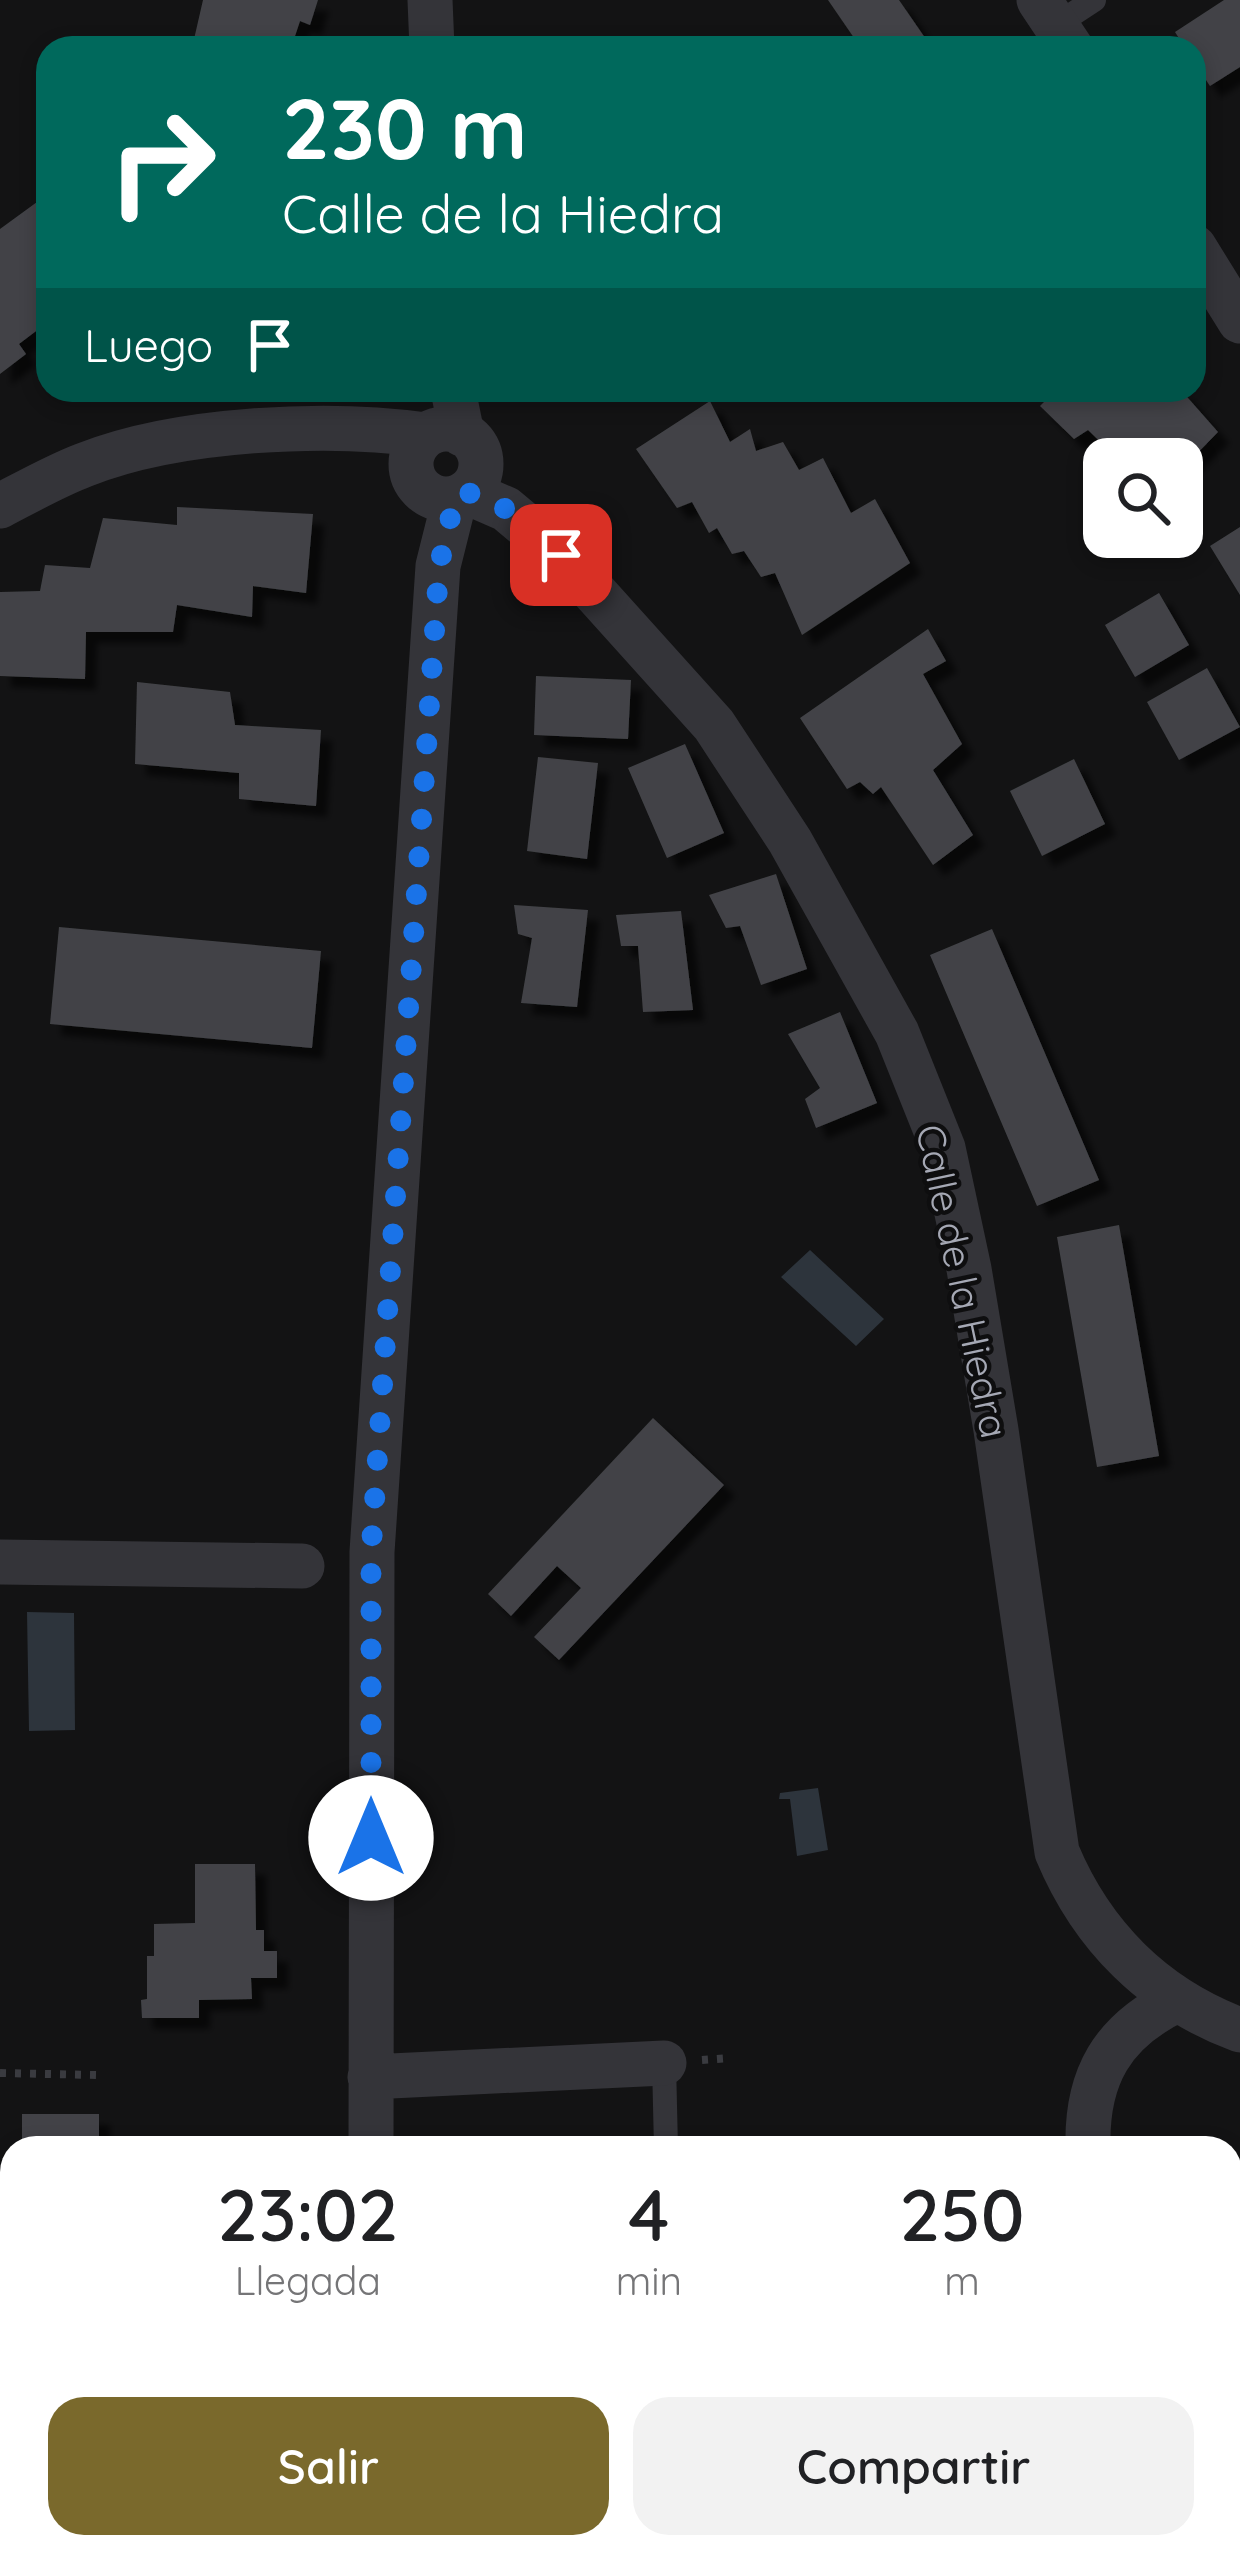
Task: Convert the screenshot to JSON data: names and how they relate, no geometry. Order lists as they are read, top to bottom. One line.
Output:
{"streets":{"street":["Calle de la Hiedra"]},"page":{"turn":["230 m","Calle de la Hiedra"],"then":"Luego","eta":["23:02","Llegada","4","min","250","m"],"buttons":["Salir","Compartir"]}}
